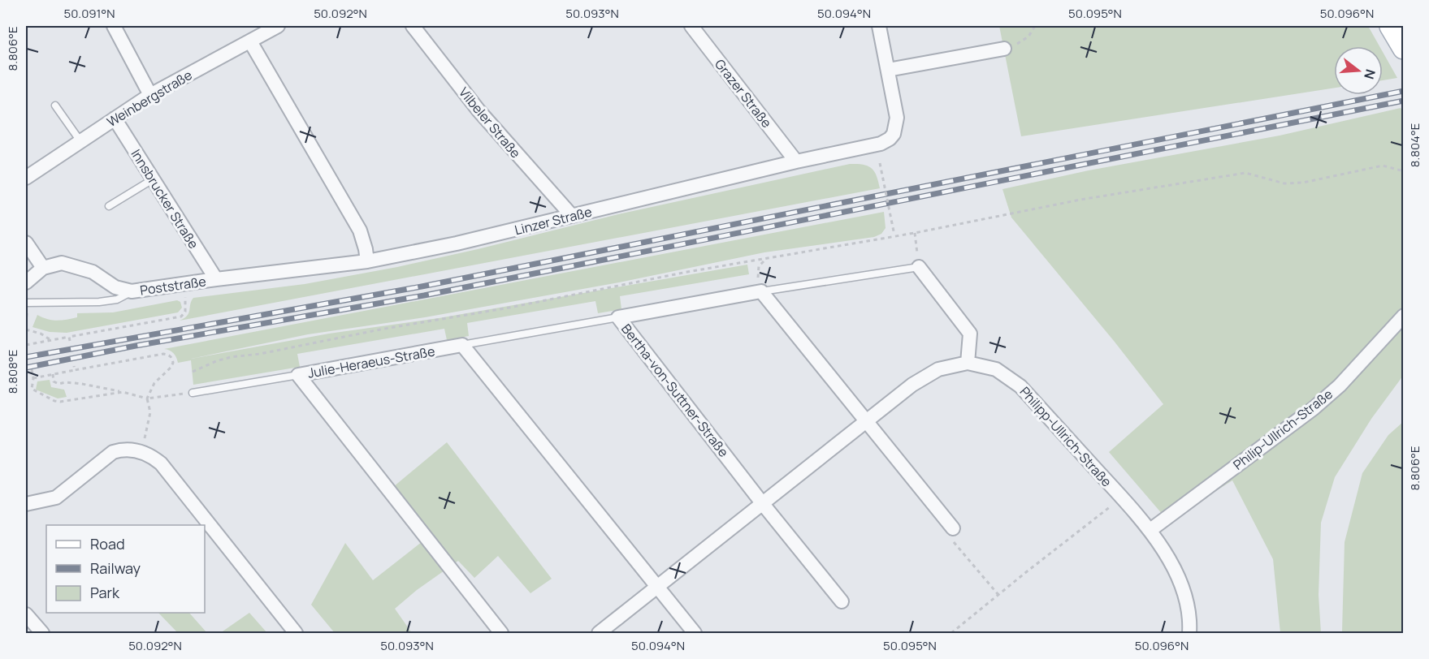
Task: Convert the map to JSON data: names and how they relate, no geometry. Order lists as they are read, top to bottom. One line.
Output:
{"streets":{"street":["Grazer Straße","Weinbergstraße","Vilbeler Straße","Innsbrucker Straße","Linzer Straße","Poststraße","Julie-Heraeus-Straße","Bertha-von-Suttner-Straße","Philip-Ullrich-Straße","Philipp-Ullrich-Straße"]},"crossings":[["Grazer Straße","Linzer Straße"],["Weinbergstraße","Innsbrucker Straße"],["Vilbeler Straße","Linzer Straße"],["Innsbrucker Straße","Linzer Straße"],["Innsbrucker Straße","Poststraße"],["Linzer Straße","Poststraße"],["Bertha-von-Suttner-Straße","Philipp-Ullrich-Straße"],["Philip-Ullrich-Straße","Philipp-Ullrich-Straße"]],"legend":["Road","Railway","Park"],"north":"right","coordinates":["50.091°N","50.092°N","50.093°N","50.094°N","50.095°N","50.096°N","8.806°E","8.804°E","8.808°E"]}
